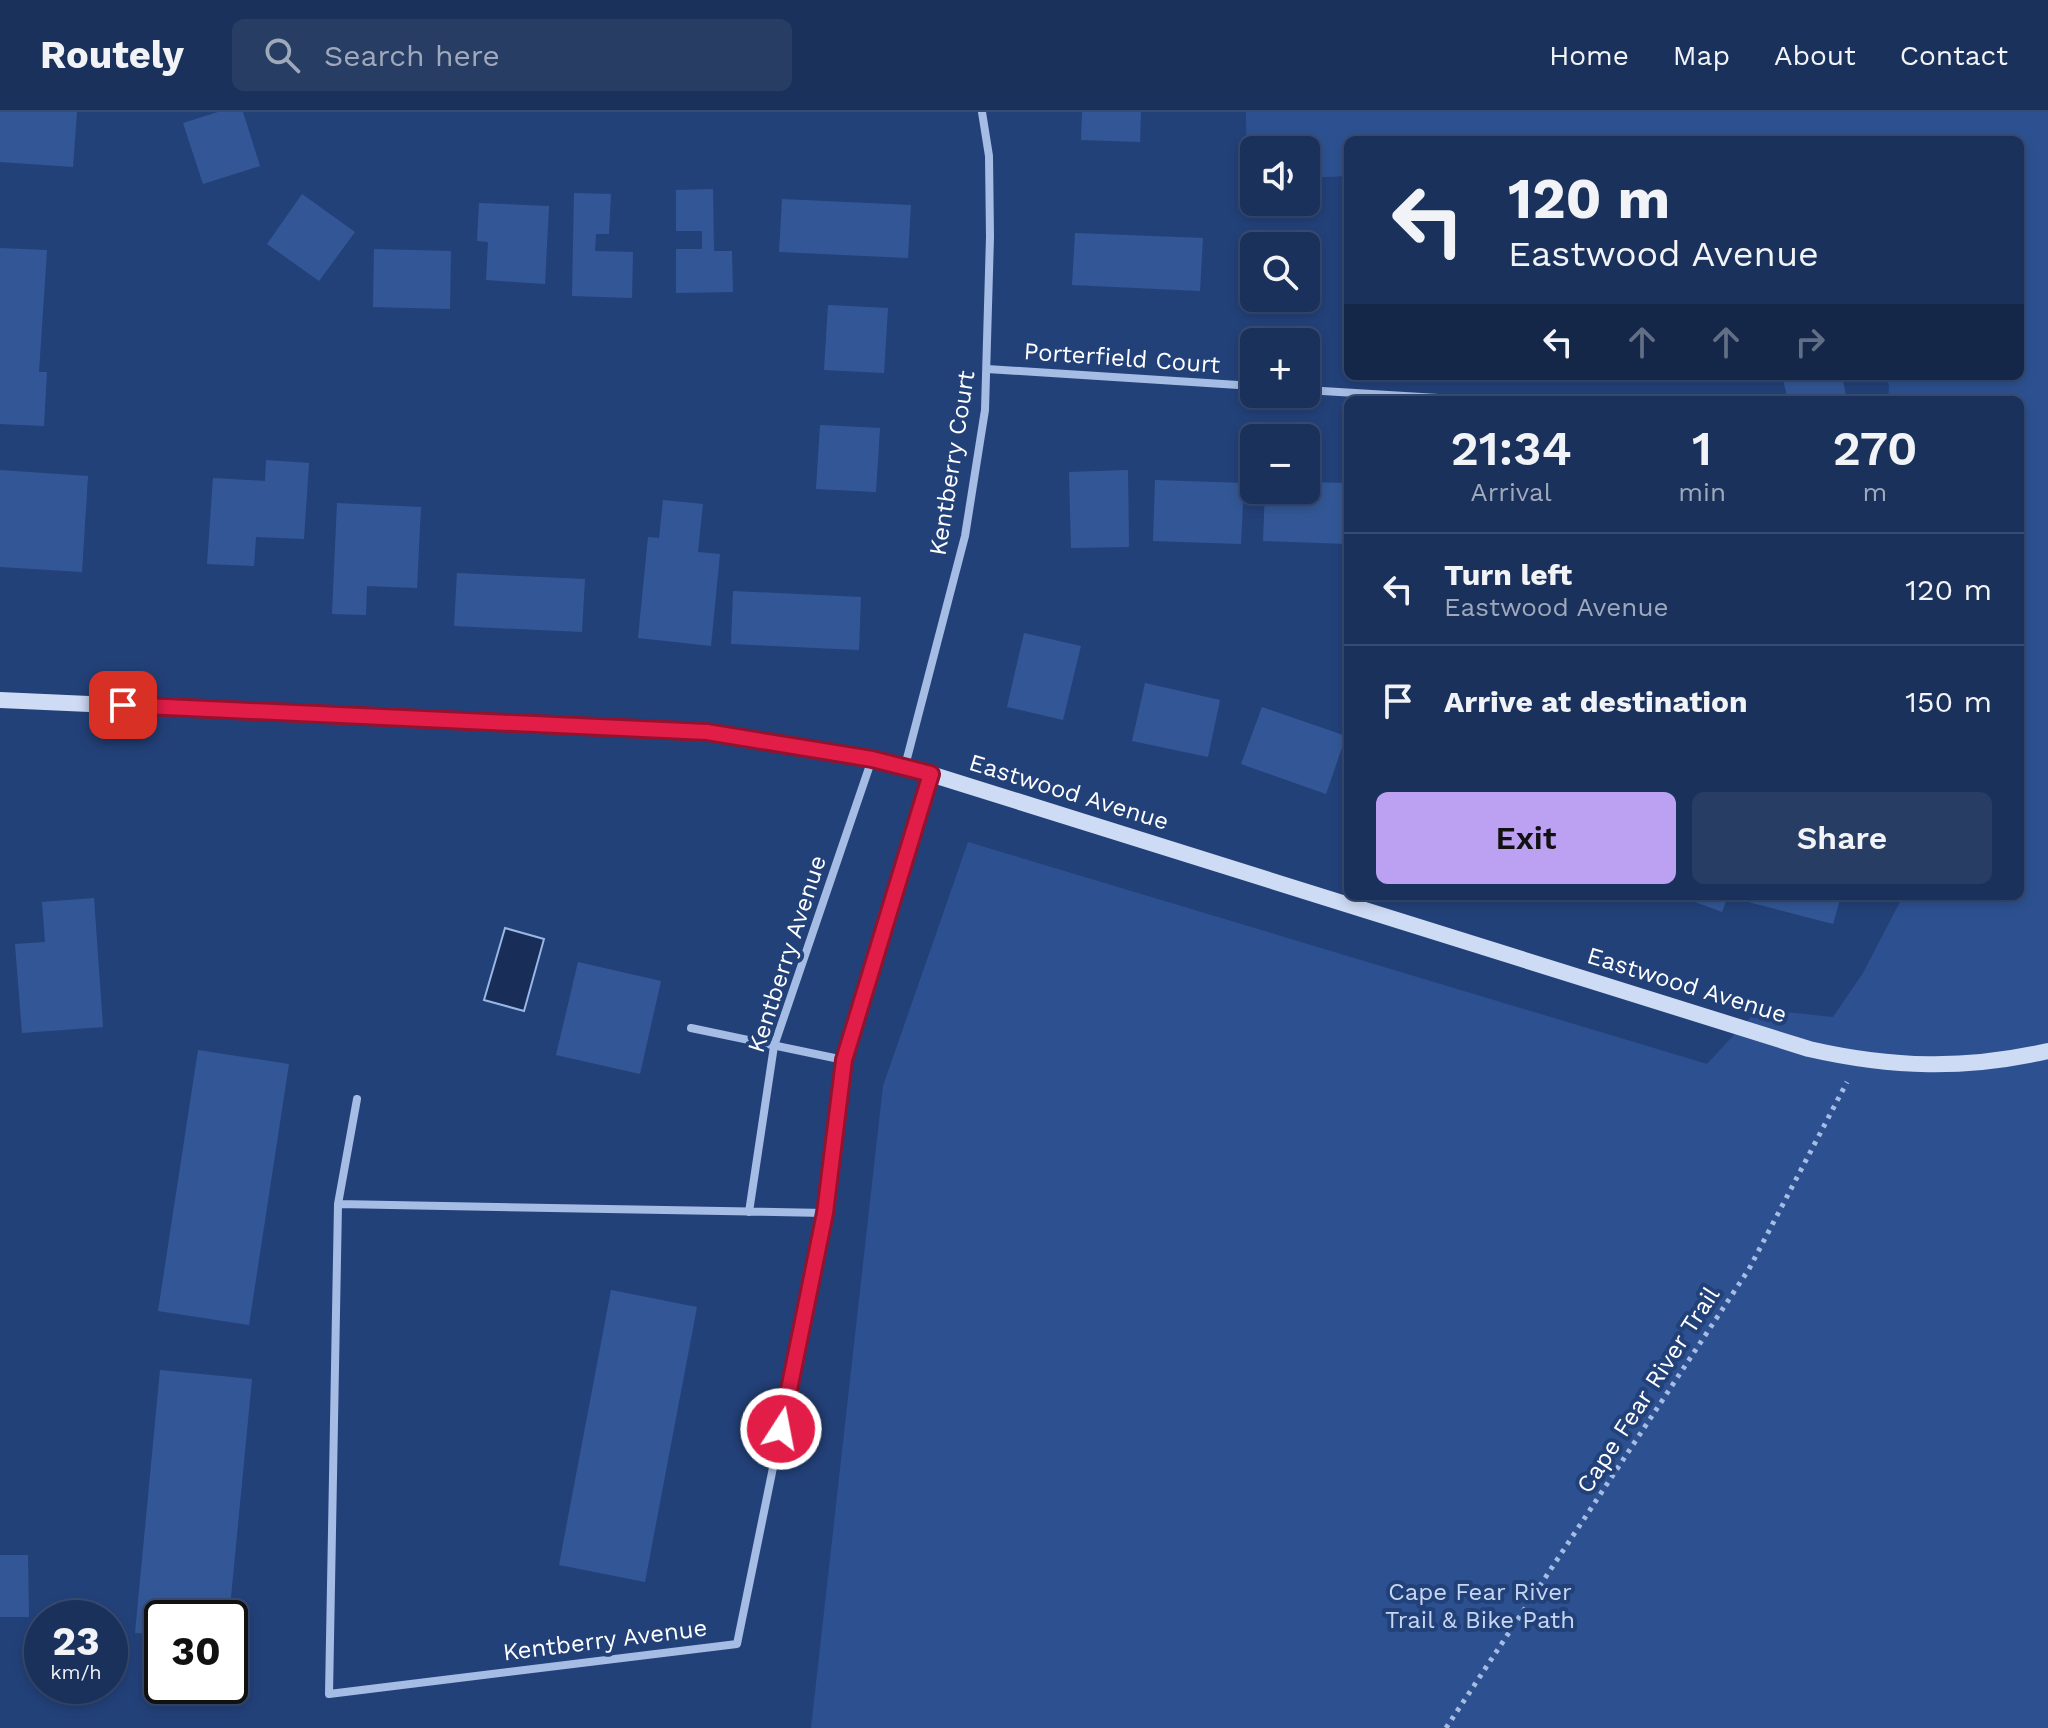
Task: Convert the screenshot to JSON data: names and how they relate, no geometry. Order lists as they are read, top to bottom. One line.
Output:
{"streets":{"street":["Porterfield Court","Kentberry Court","Eastwood Avenue","Kentberry Avenue"],"path":["Cape Fear River Trail"]},"crossings":[["Porterfield Court","Kentberry Court"],["Kentberry Court","Eastwood Avenue"],["Eastwood Avenue","Kentberry Avenue"],["Eastwood Avenue","Cape Fear River Trail"]],"parks":["Cape Fear River Trail & Bike Path"],"page":{"header":"Routely","search":"Search here","nav":["Home","Map","About","Contact"],"map_buttons":["+","−"],"turn":["120 m","Eastwood Avenue"],"eta":["21:34","Arrival","1","min","270","m"],"list":[{"name":"Turn left","note":"Eastwood Avenue","value":"120 m"},{"name":"Arrive at destination","value":"150 m"}],"buttons":["Exit","Share"],"speed":"23 km/h","limit":"30"}}
